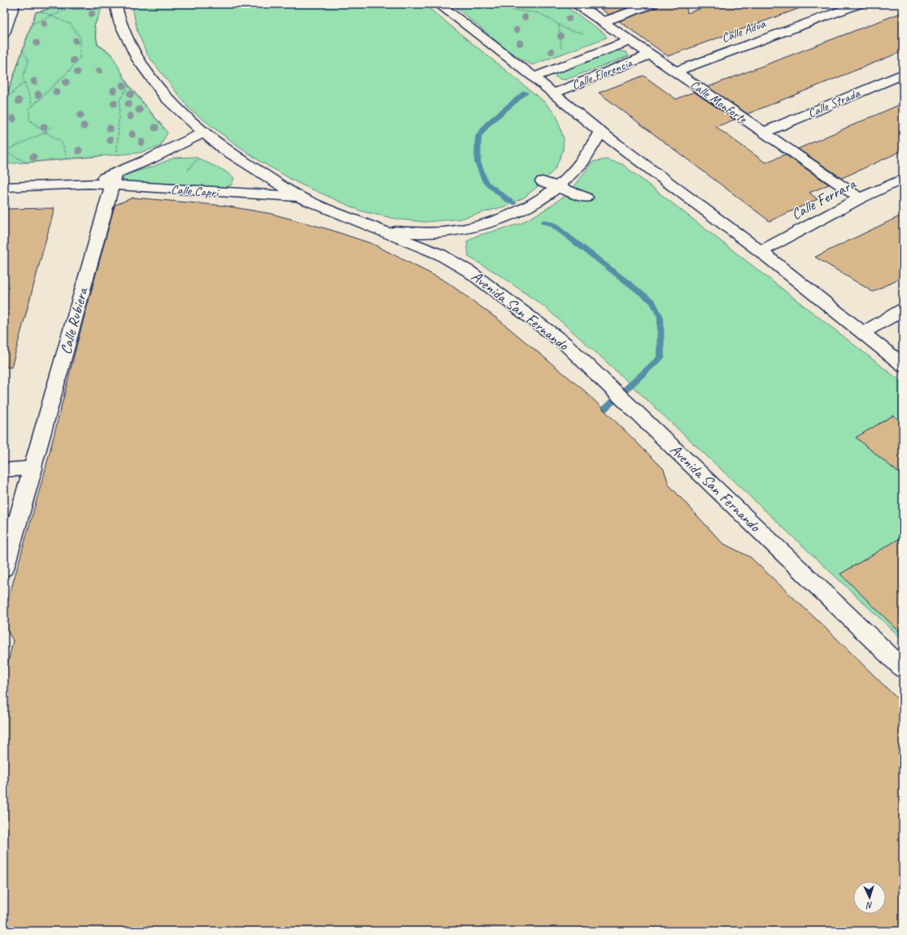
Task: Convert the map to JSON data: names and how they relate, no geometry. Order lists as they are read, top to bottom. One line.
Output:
{"streets":{"street":["Calle Adua","Calle Florencia","Calle Monforte","Calle Strada","Calle Capri","Calle Ferrara","Avenida San Fernando","Calle Rubiera"]},"crossings":[["Calle Adua","Calle Monforte"],["Calle Florencia","Calle Monforte"],["Calle Monforte","Calle Strada"],["Calle Monforte","Calle Ferrara"],["Calle Capri","Avenida San Fernando"],["Calle Capri","Calle Rubiera"]],"north":"bottom"}
